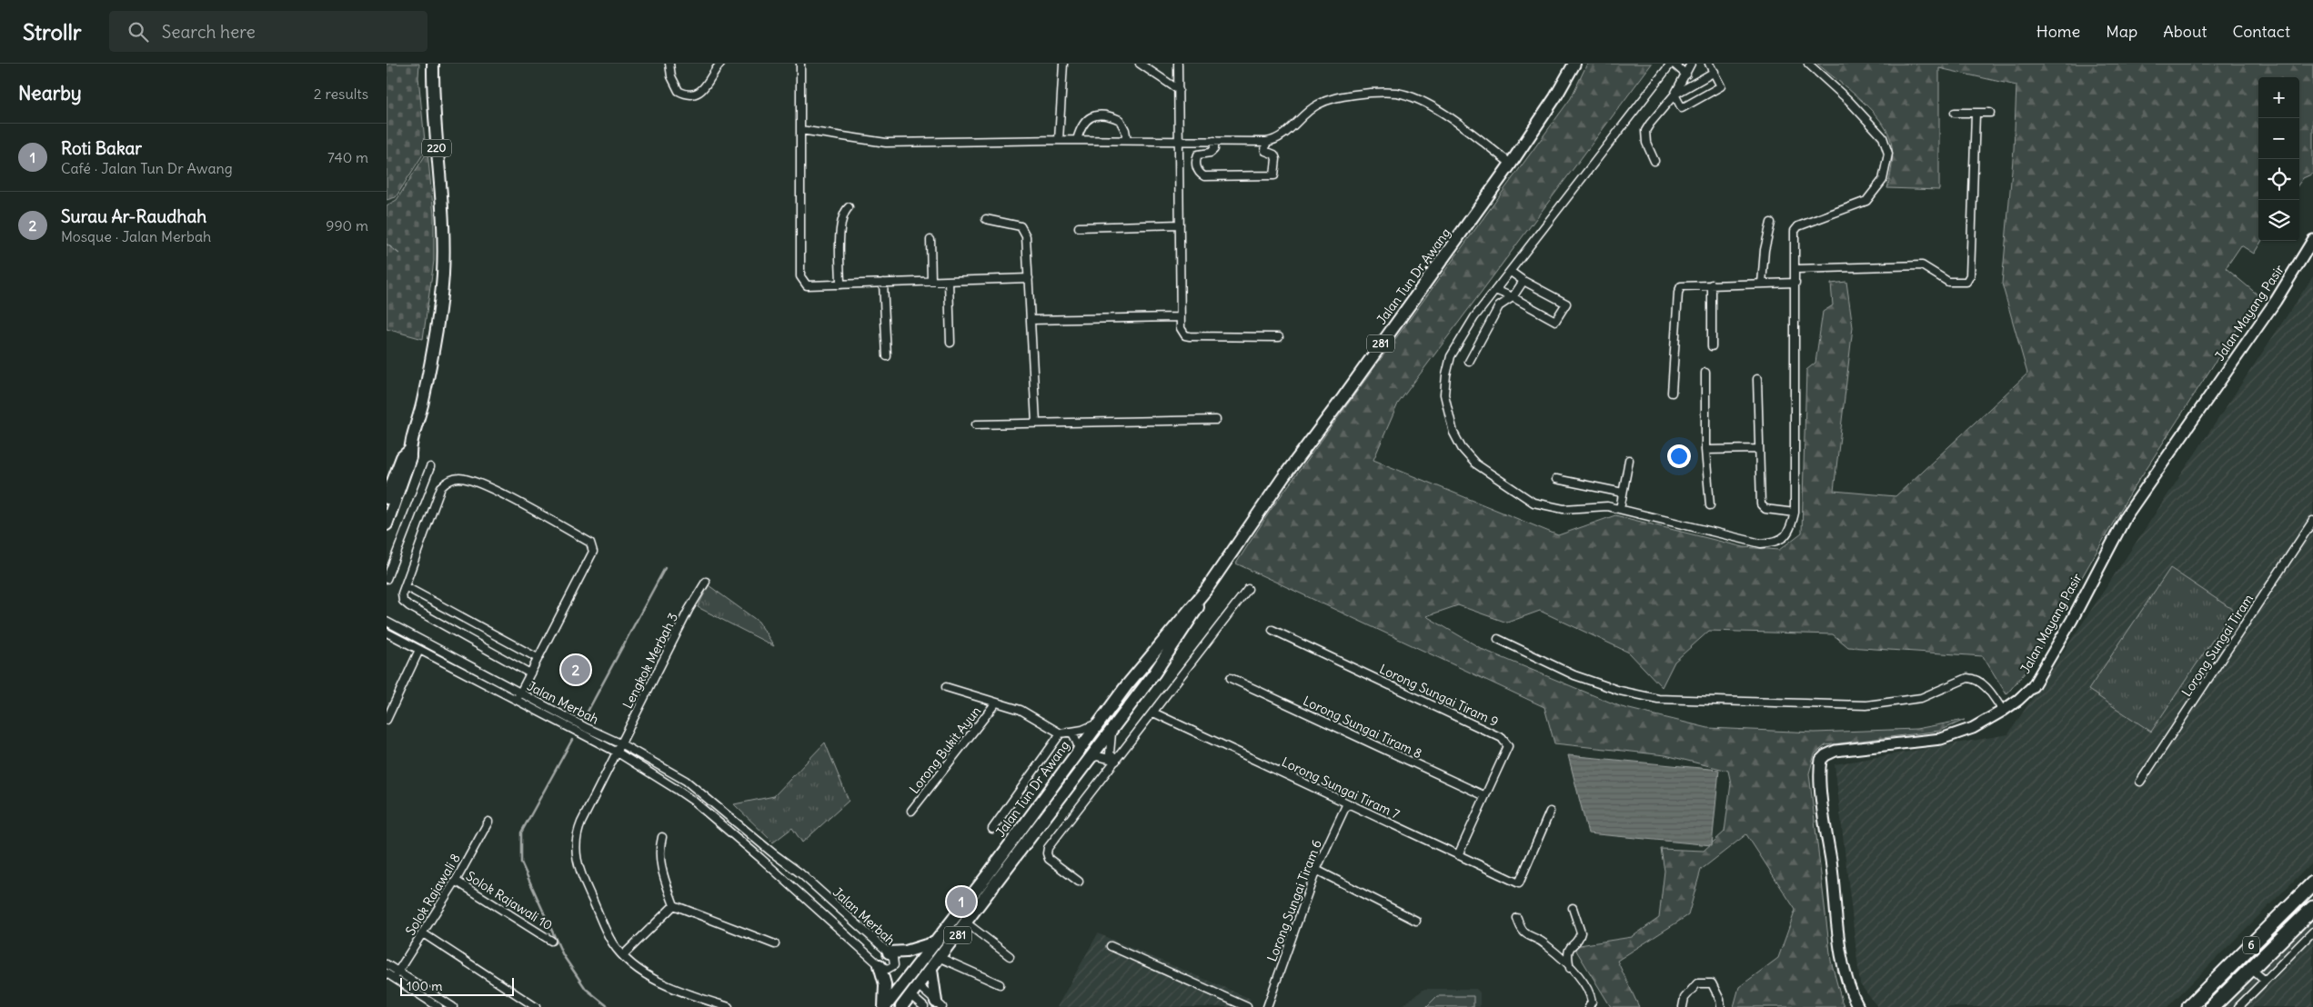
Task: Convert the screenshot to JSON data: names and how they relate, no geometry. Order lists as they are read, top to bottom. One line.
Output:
{"streets":{"highway":["6"],"main road":["220","Jalan Tun Dr Awang","281"],"street":["Jalan Mayang Pasir","Lorong Sungai Tiram","Lengkok Merbah 3","Lorong Sungai Tiram 9","Jalan Merbah","Lorong Sungai Tiram 8","Lorong Bukit Ayun","Lorong Sungai Tiram 7","Solok Rajawali 8","Solok Rajawali 10","Lorong Sungai Tiram 6"]},"crossings":[["Lengkok Merbah 3","Jalan Merbah"],["Lorong Sungai Tiram 9","Lorong Sungai Tiram 8"],["Lorong Sungai Tiram 9","Lorong Sungai Tiram 7"],["Lorong Sungai Tiram 7","Lorong Sungai Tiram 6"],["Solok Rajawali 8","Solok Rajawali 10"]],"scale_bar":"100 m","page":{"header":"Strollr","search":"Search here","nav":["Home","Map","About","Contact"],"heading":["Nearby","2 results"],"map_buttons":["+","−"],"list":[{"mark":"1","name":"Roti Bakar","note":"Café · Jalan Tun Dr Awang","value":"740 m"},{"mark":"2","name":"Surau Ar-Raudhah","note":"Mosque · Jalan Merbah","value":"990 m"}],"pins":["2","1"],"scale":"100 m"}}
